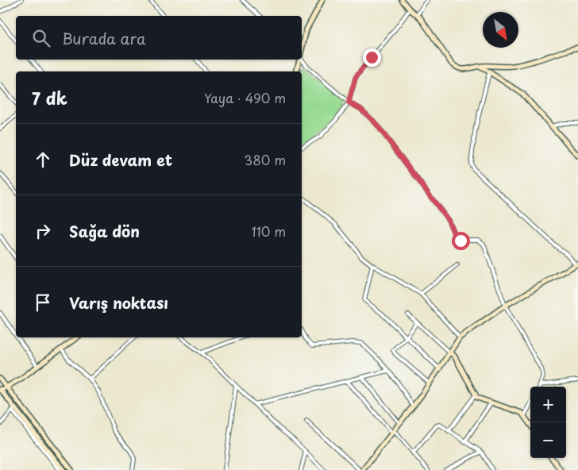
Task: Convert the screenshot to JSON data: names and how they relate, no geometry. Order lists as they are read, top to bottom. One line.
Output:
{"north":"bottom right","page":{"search":"Burada ara","heading":["7 dk","Yaya · 490 m"],"list":[["Düz devam et","380 m"],["Sağa dön","110 m"],"Varış noktası"],"map_buttons":["+","−"]}}
